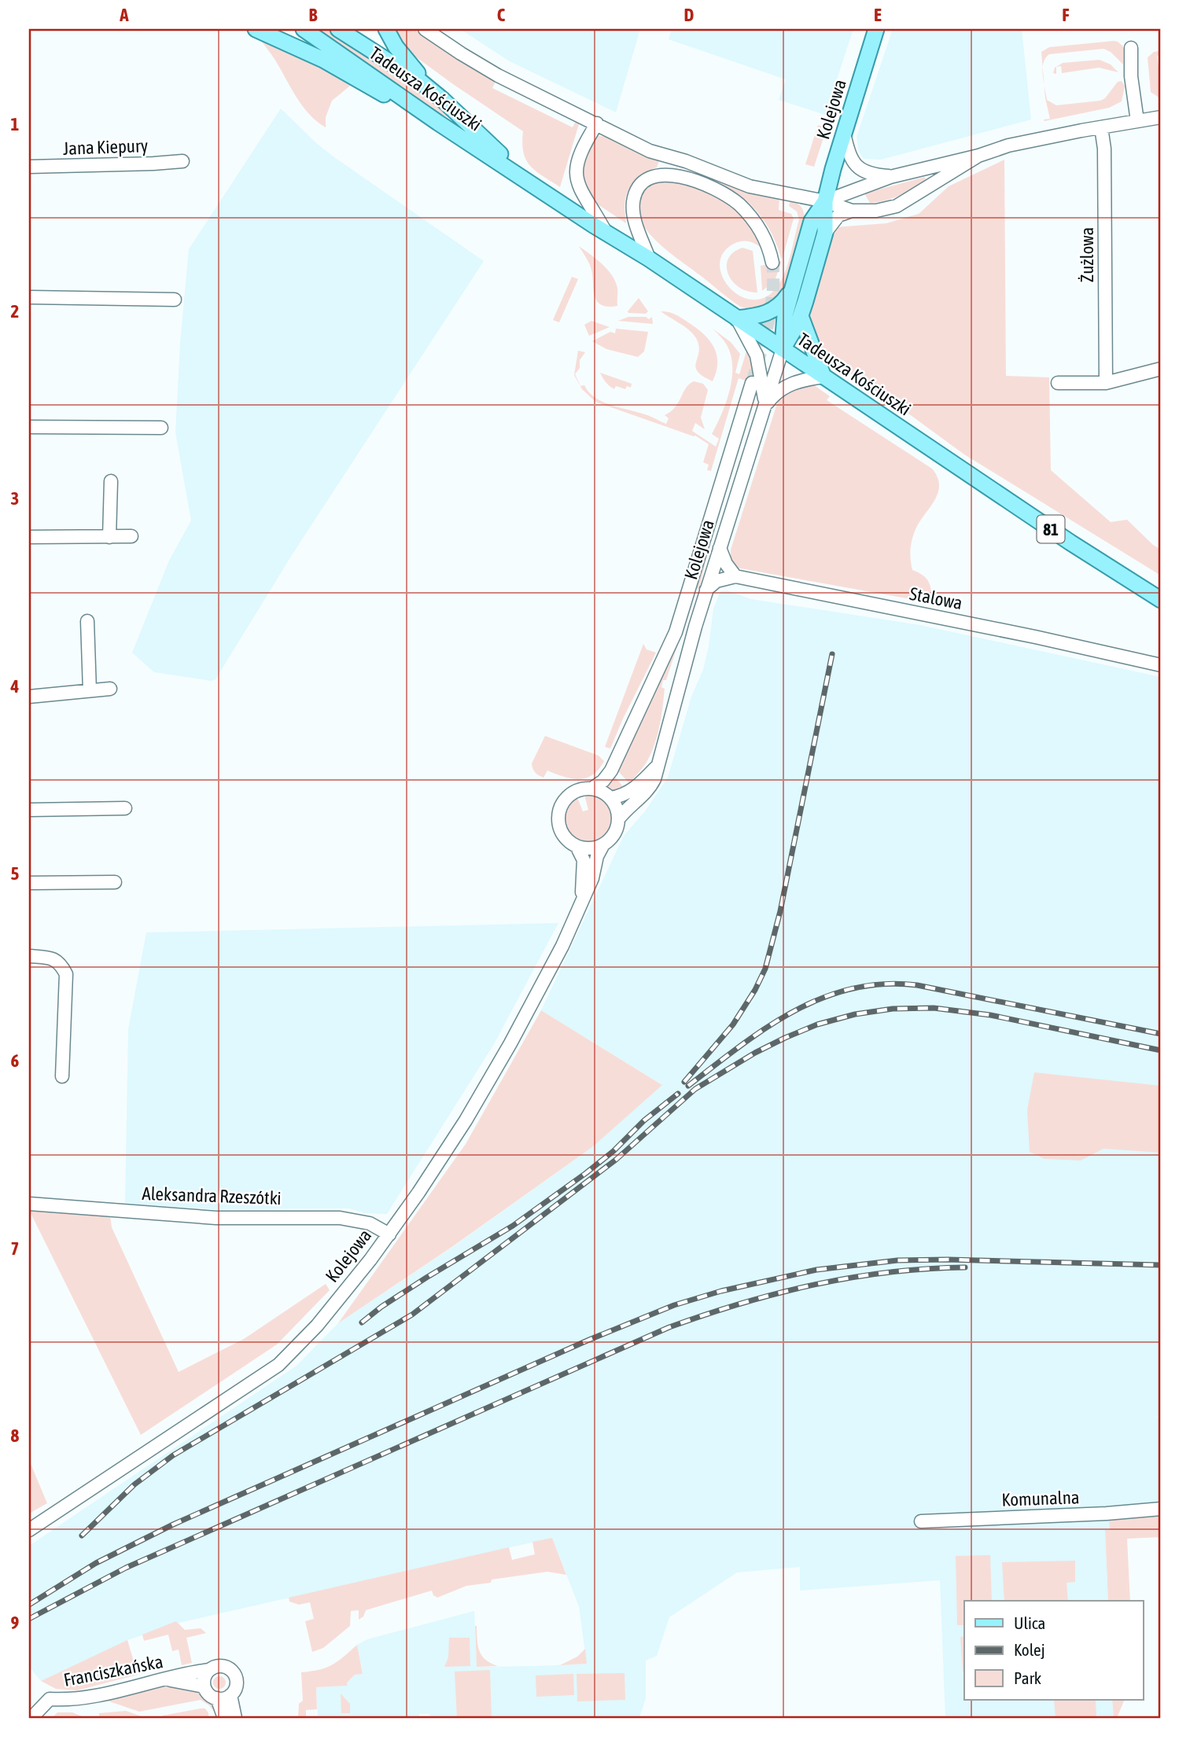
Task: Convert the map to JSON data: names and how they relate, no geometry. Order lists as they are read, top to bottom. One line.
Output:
{"streets":{"main road":["Tadeusza Kościuszki","Kolejowa","81"],"street":["Jana Kiepury","Żużlowa","Stalowa","Aleksandra Rzeszótki","Komunalna","Franciszkańska"]},"crossings":[["Tadeusza Kościuszki","Kolejowa"],["Kolejowa","Aleksandra Rzeszótki"]],"legend":["Ulica","Kolej","Park"],"grid":{"columns":["A","B","C","D","E","F"],"rows":["1","2","3","4","5","6","7","8","9"]}}
